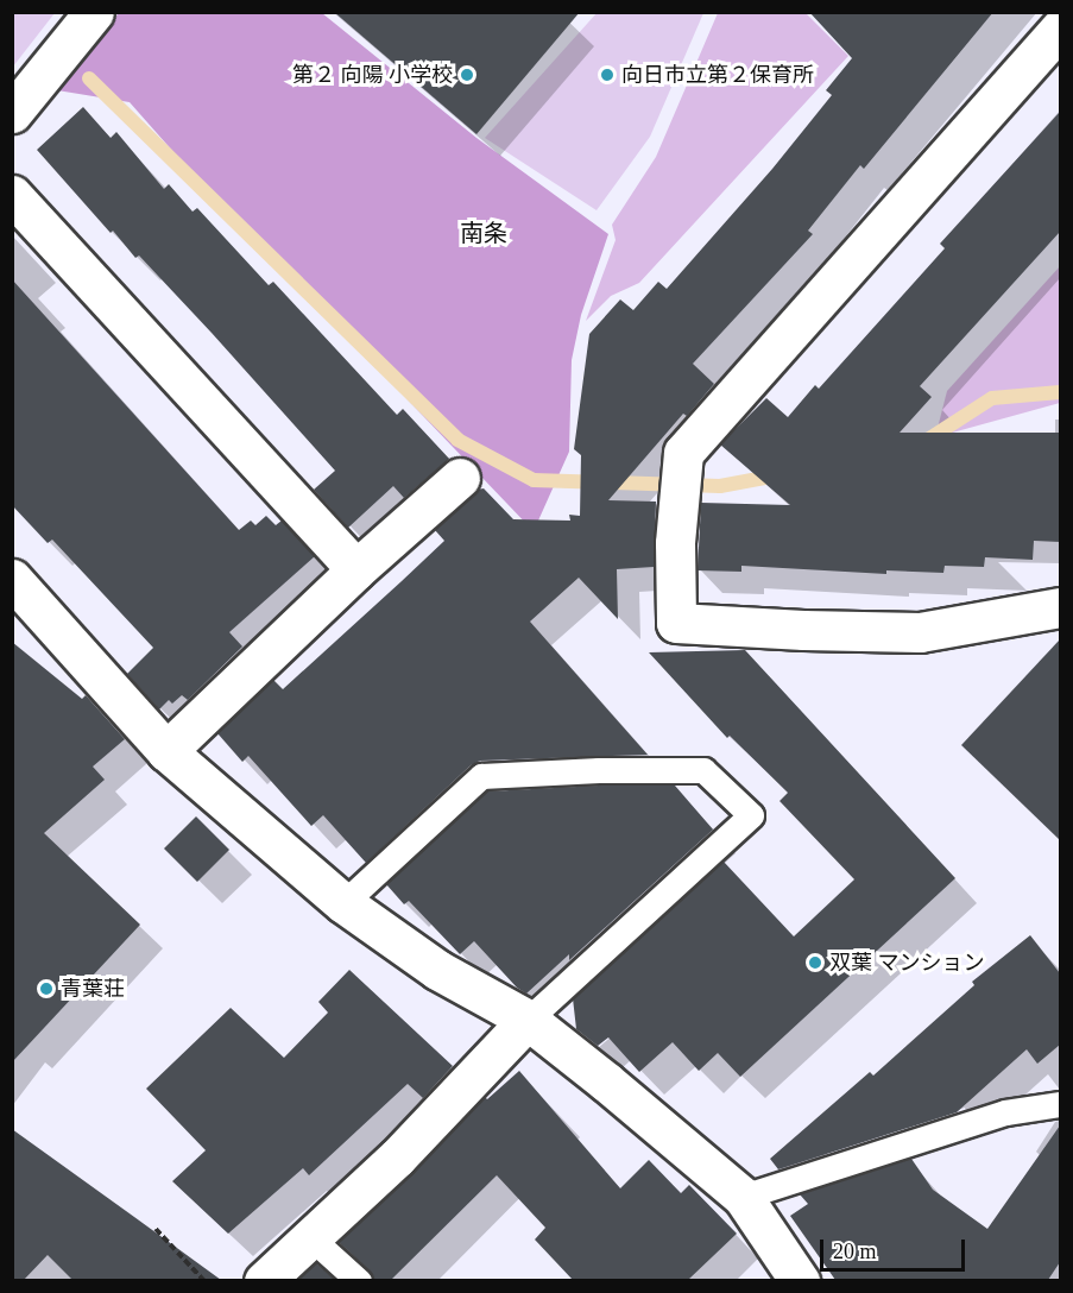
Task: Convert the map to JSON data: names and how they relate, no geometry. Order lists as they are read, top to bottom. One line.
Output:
{"districts":["南条"],"places":["第２ 向陽 小学校","向日市立第２保育所","双葉 マンション","青葉荘"],"scale_bar":"20 m"}
